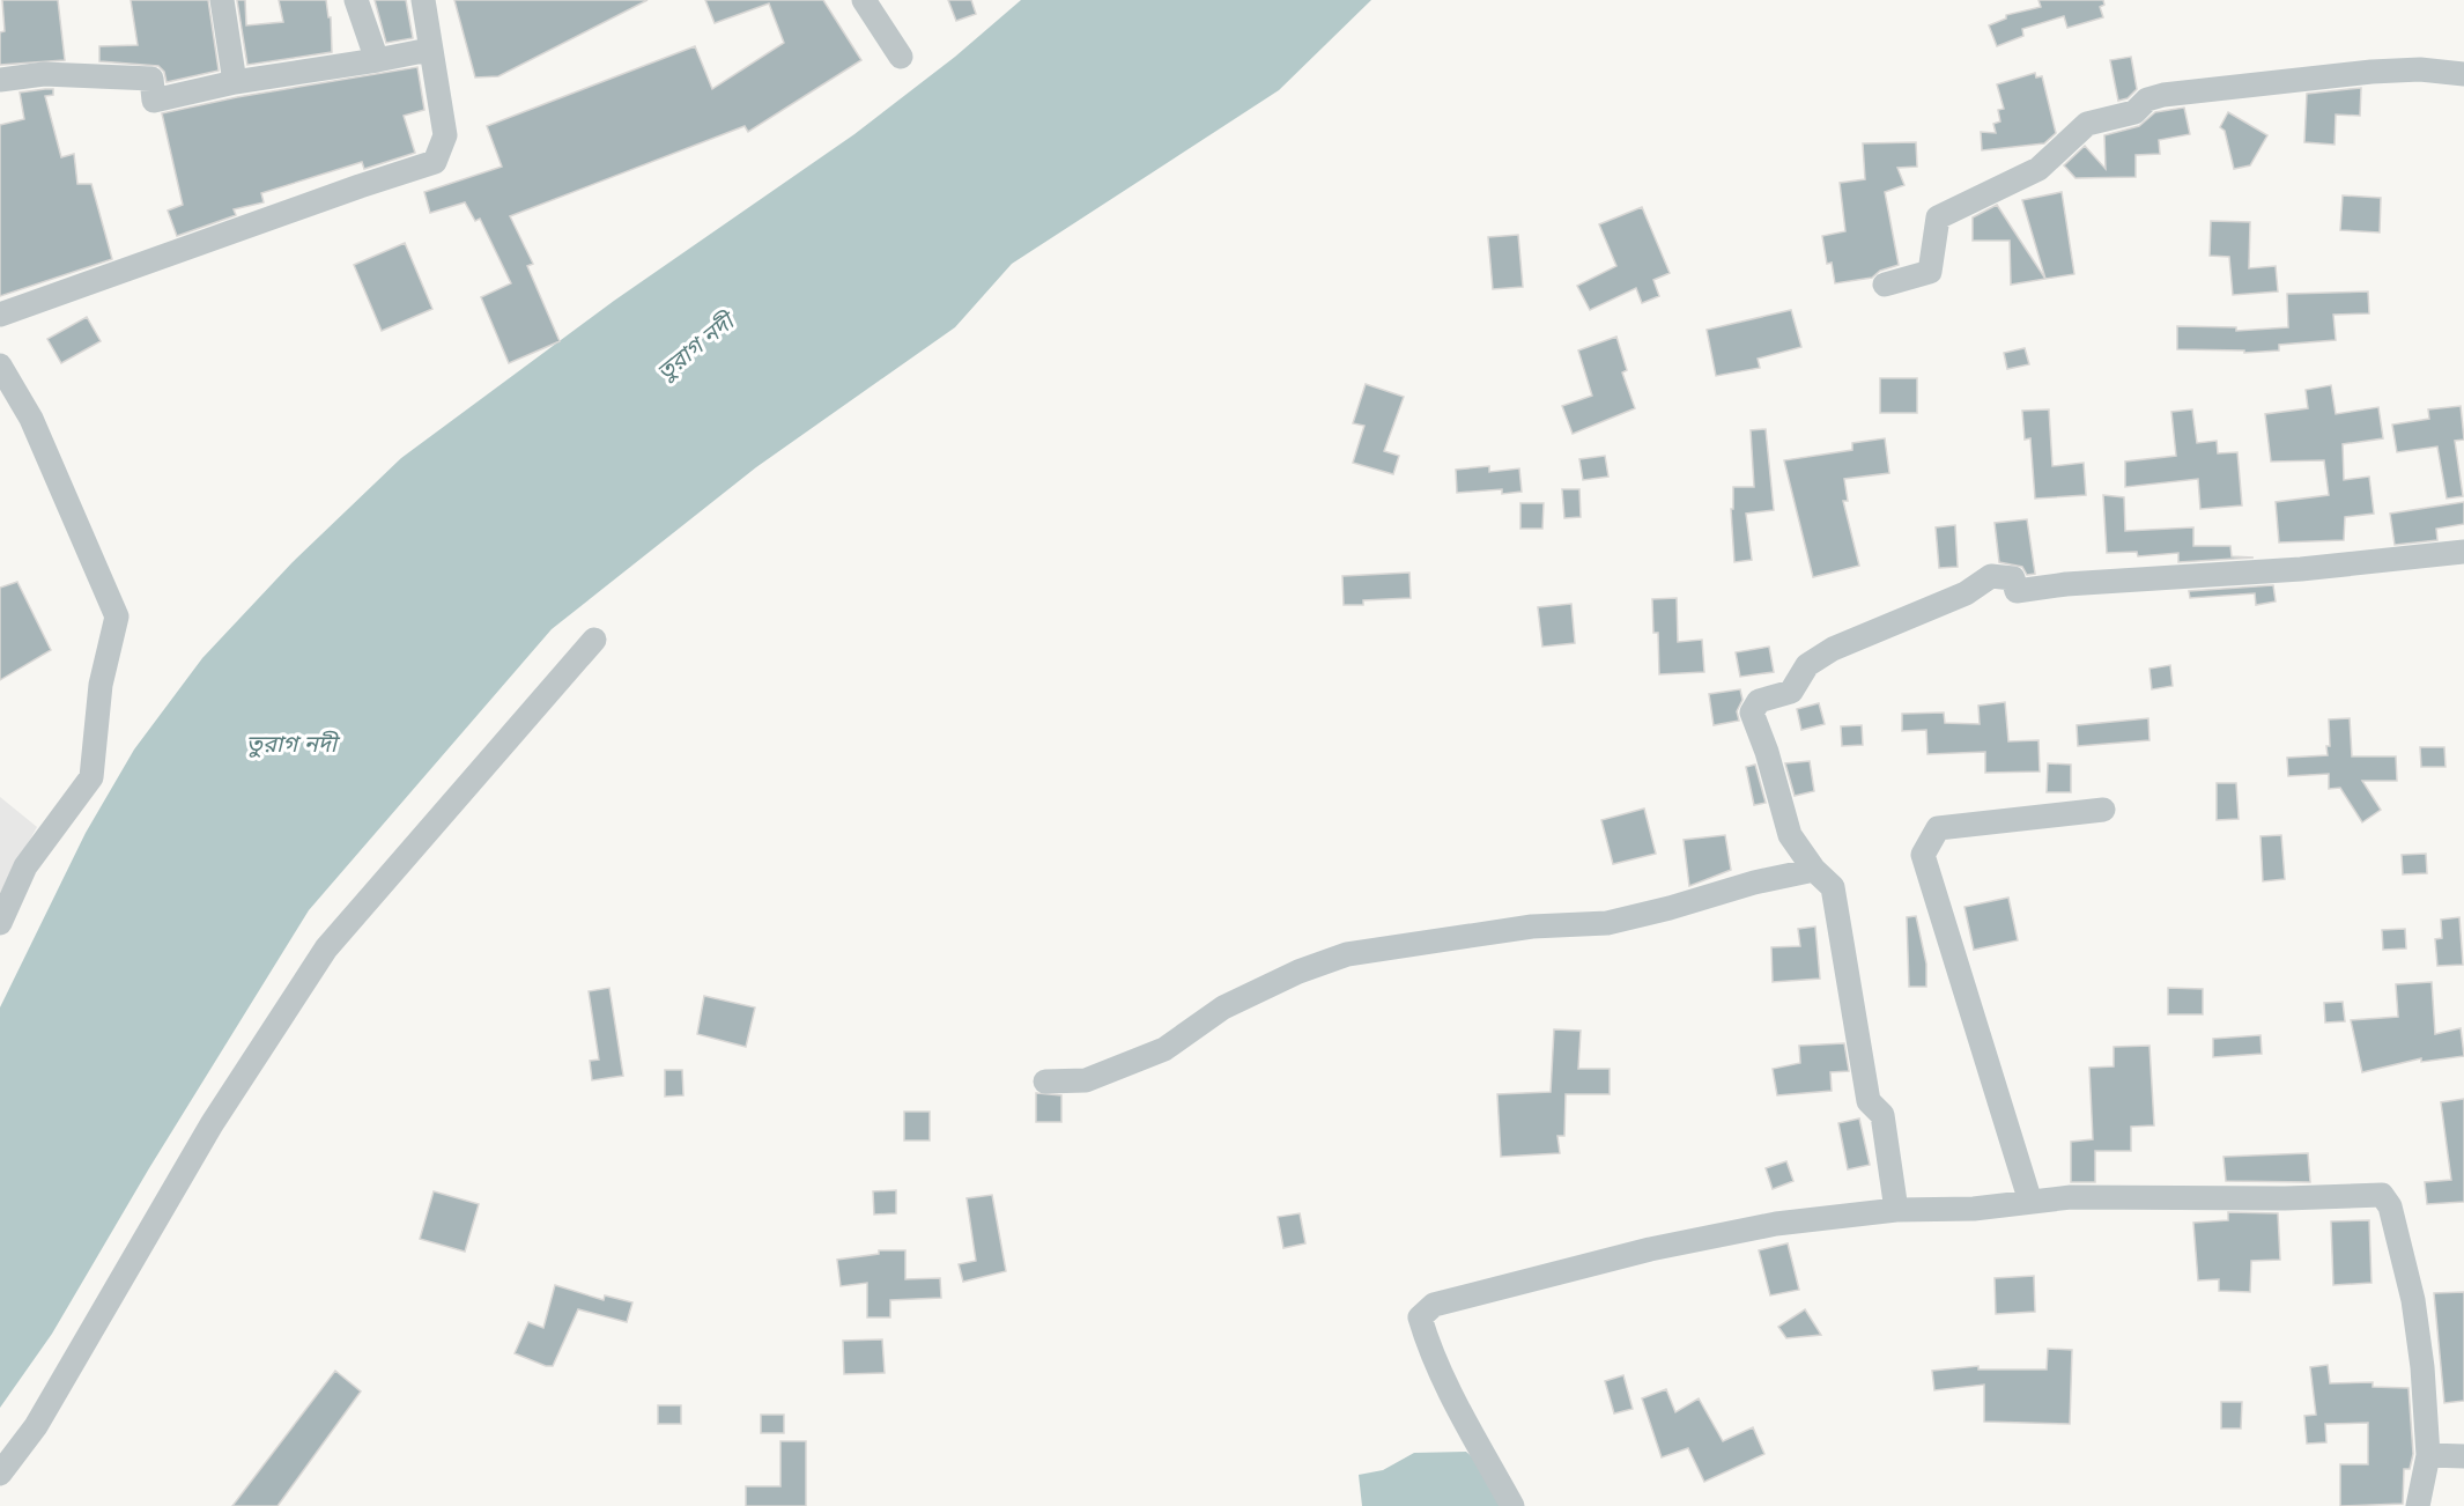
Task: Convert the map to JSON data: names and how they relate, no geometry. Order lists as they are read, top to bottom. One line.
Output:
{"water":["তুরাগ নদী"]}
